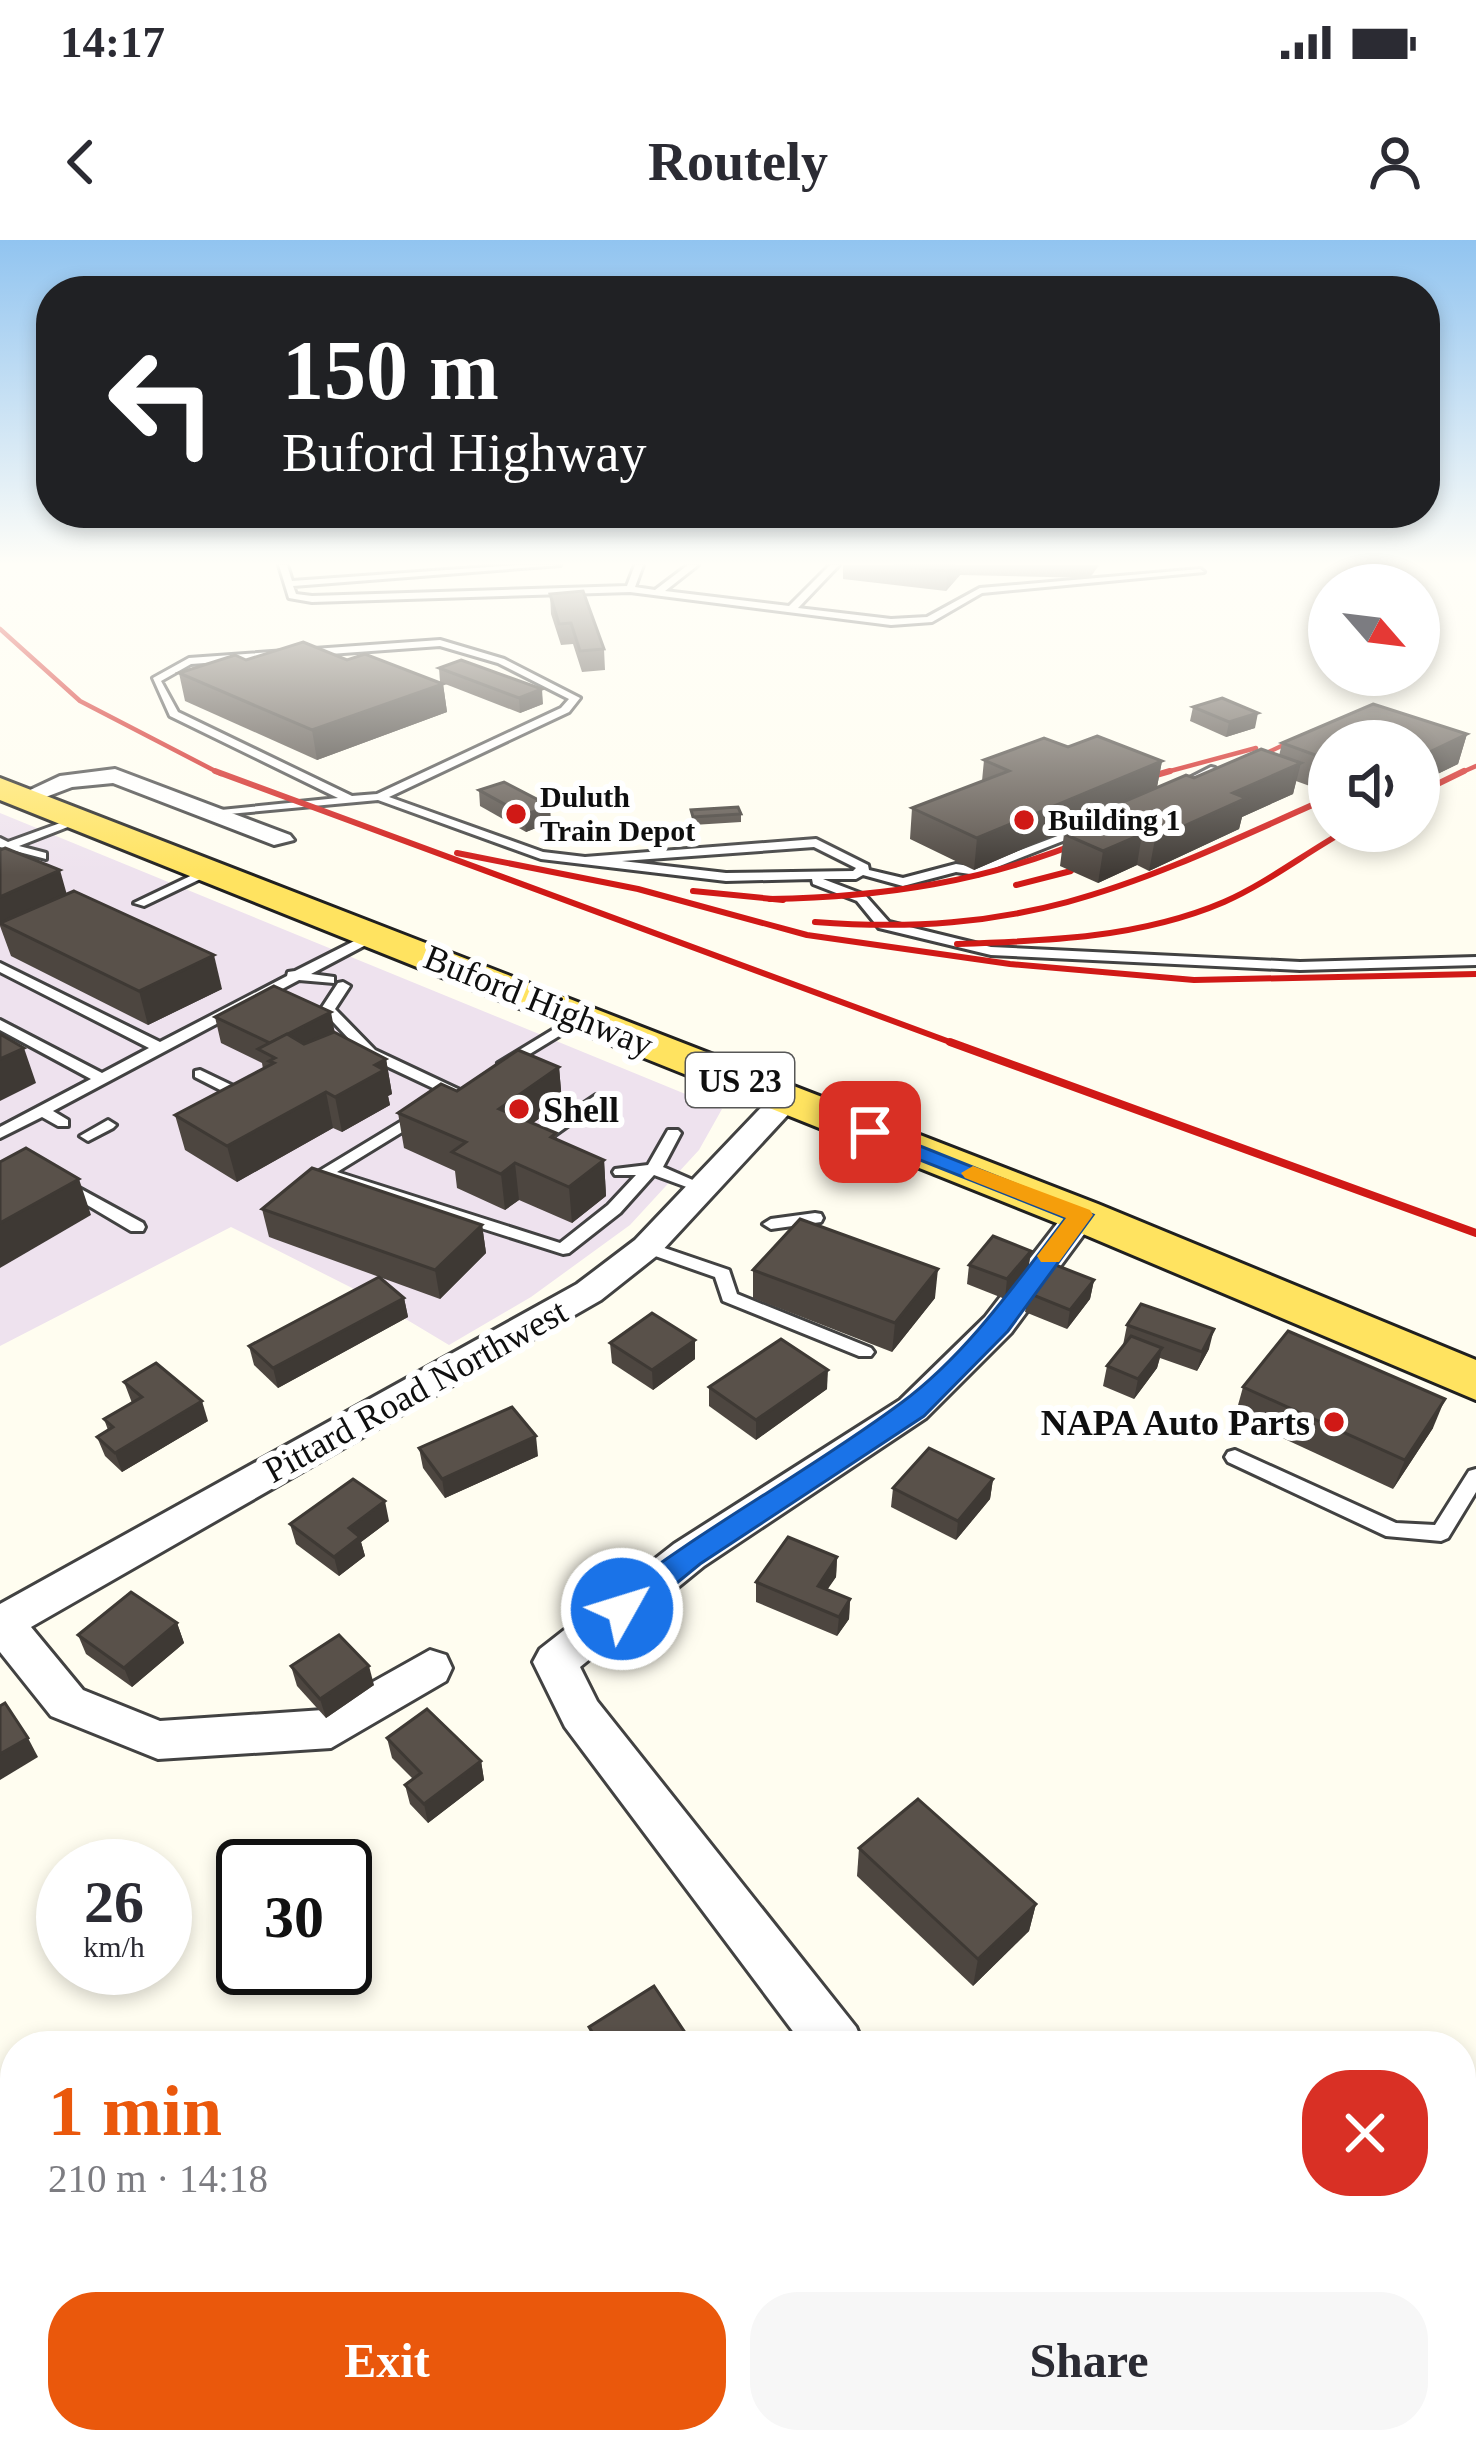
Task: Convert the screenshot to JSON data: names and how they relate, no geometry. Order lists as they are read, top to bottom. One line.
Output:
{"streets":{"main road":["Buford Highway","US 23"],"street":["Pittard Road Northwest"]},"crossings":[["Buford Highway","Pittard Road Northwest"]],"places":["Duluth Train Depot","Building 1","Shell","NAPA Auto Parts"],"north":"bottom right","page":{"status":"14:17","header":"Routely","turn":["150 m","Buford Highway"],"speed":"26 km/h","limit":"30","heading":["1 min","210 m · 14:18"],"buttons":["Exit","Share"]}}
